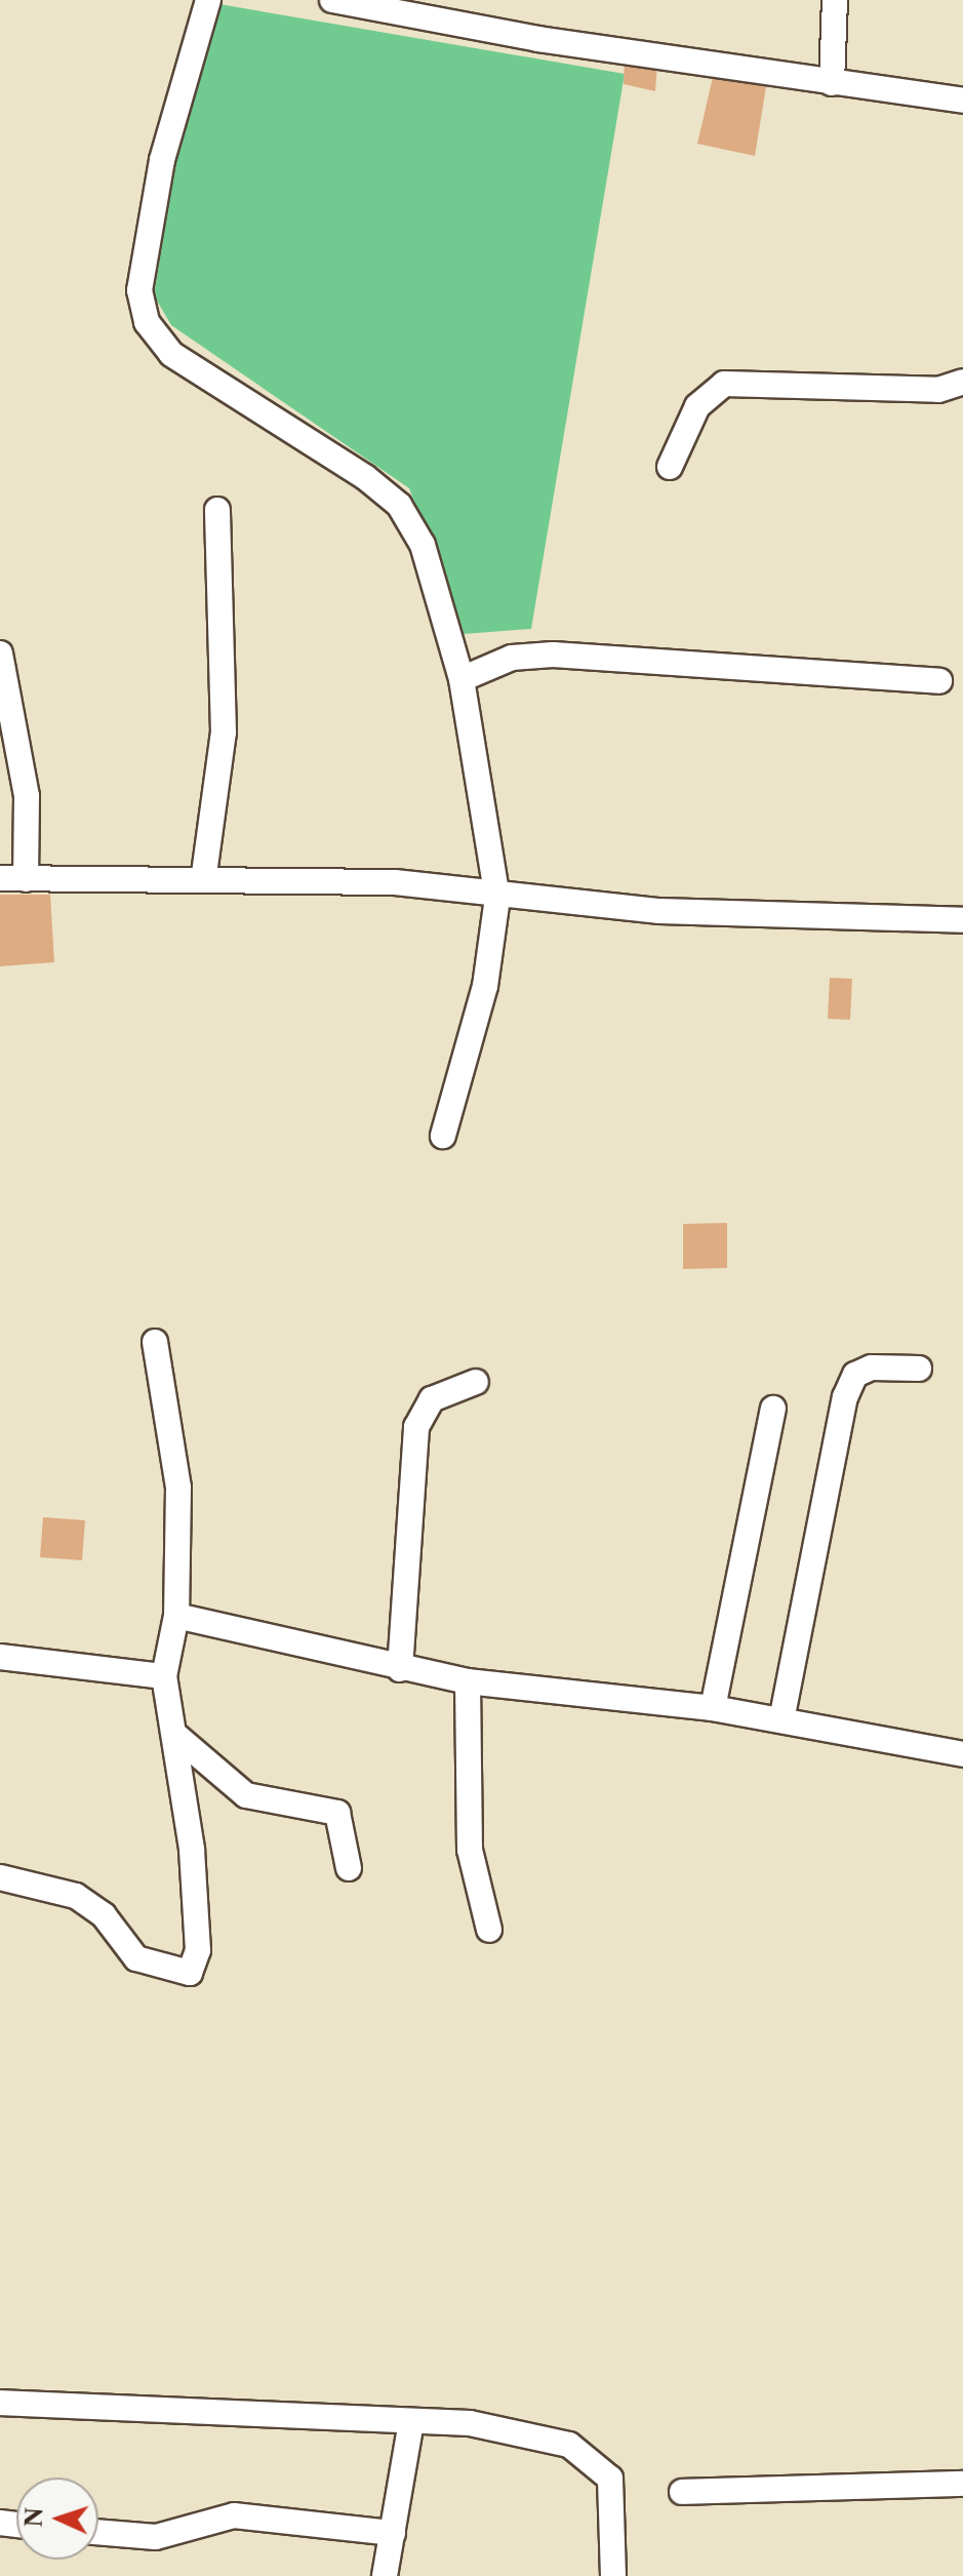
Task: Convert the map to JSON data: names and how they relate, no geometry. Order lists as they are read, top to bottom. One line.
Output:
{"north":"left"}
